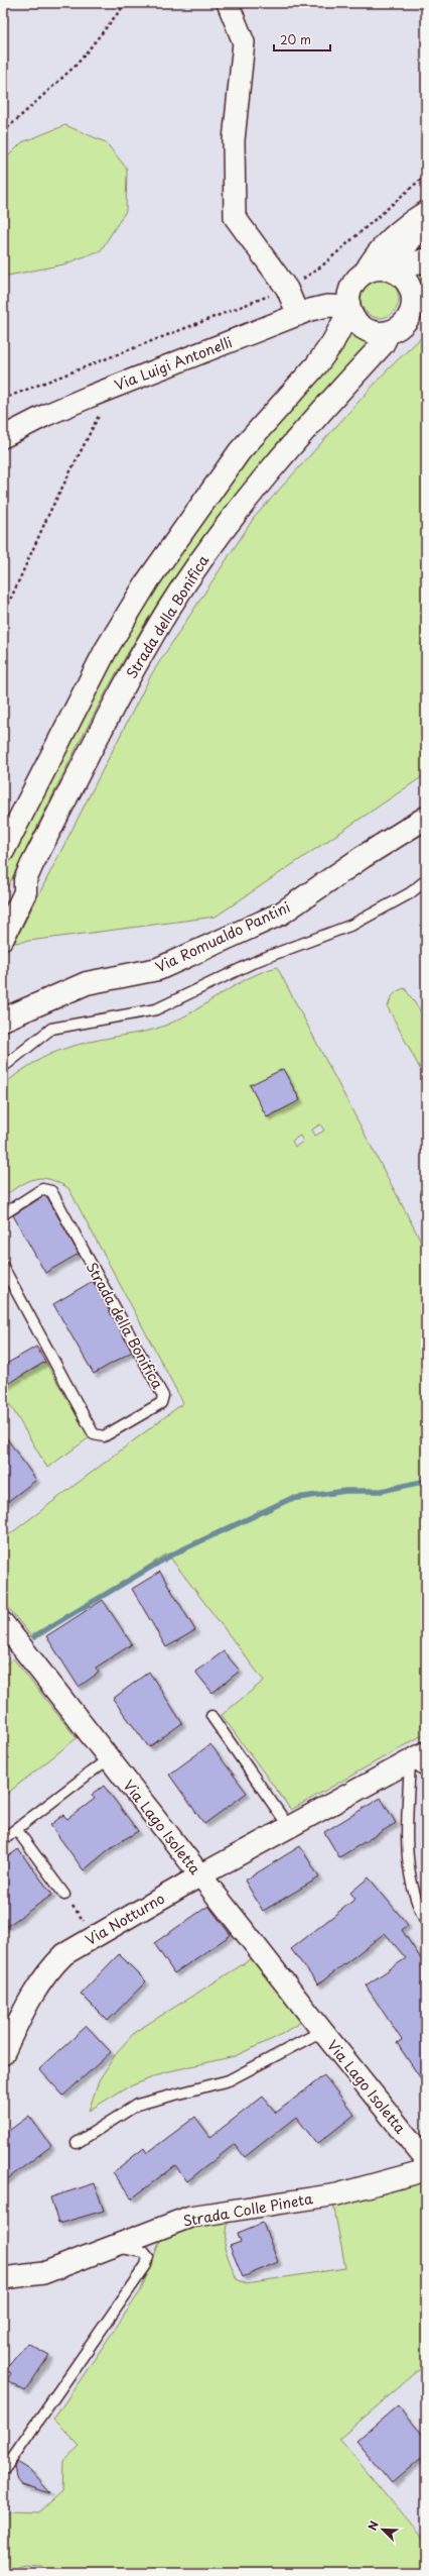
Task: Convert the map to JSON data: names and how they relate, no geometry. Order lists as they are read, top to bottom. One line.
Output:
{"streets":{"main road":["Strada della Bonifica","Via Romualdo Pantini"],"street":["Via Luigi Antonelli","Via Lago Isoletta","Via Notturno","Strada Colle Pineta"]},"crossings":[["Via Luigi Antonelli","Strada della Bonifica"],["Via Lago Isoletta","Via Notturno"]],"scale_bar":"20 m","north":"top left"}
